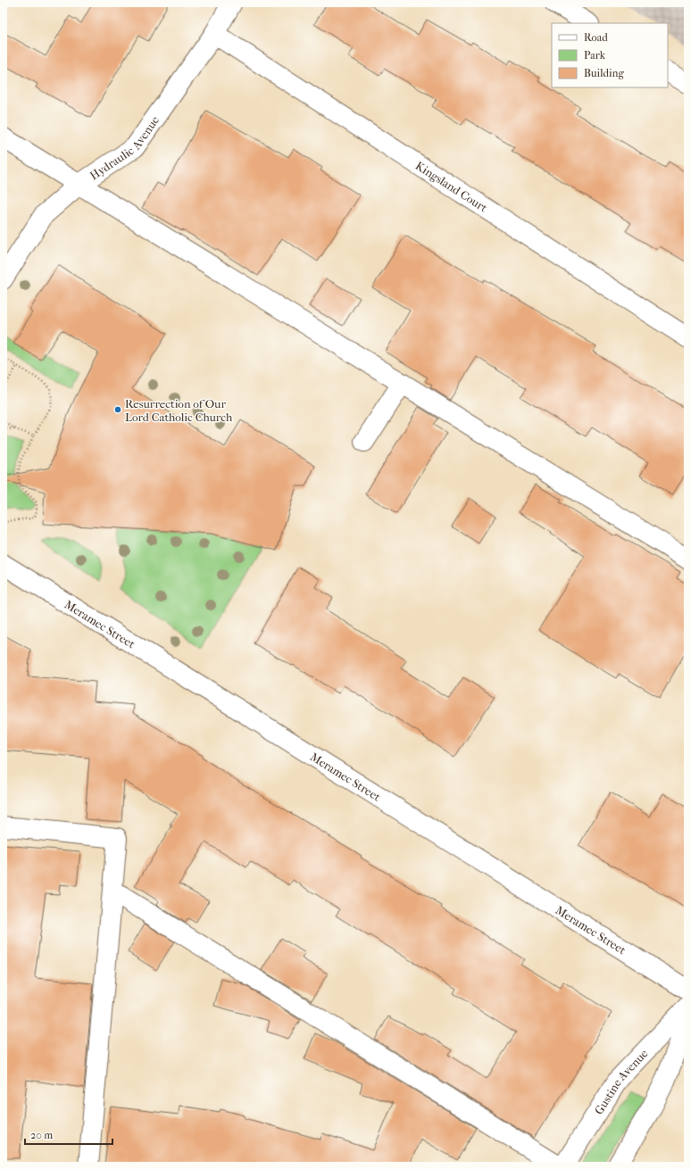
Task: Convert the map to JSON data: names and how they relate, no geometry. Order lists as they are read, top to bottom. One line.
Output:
{"streets":{"street":["Hydraulic Avenue","Kingsland Court","Meramec Street","Gustine Avenue"]},"crossings":[["Hydraulic Avenue","Kingsland Court"]],"places":["Resurrection of Our Lord Catholic Church"],"legend":["Road","Park","Building"],"scale_bar":"20 m"}
